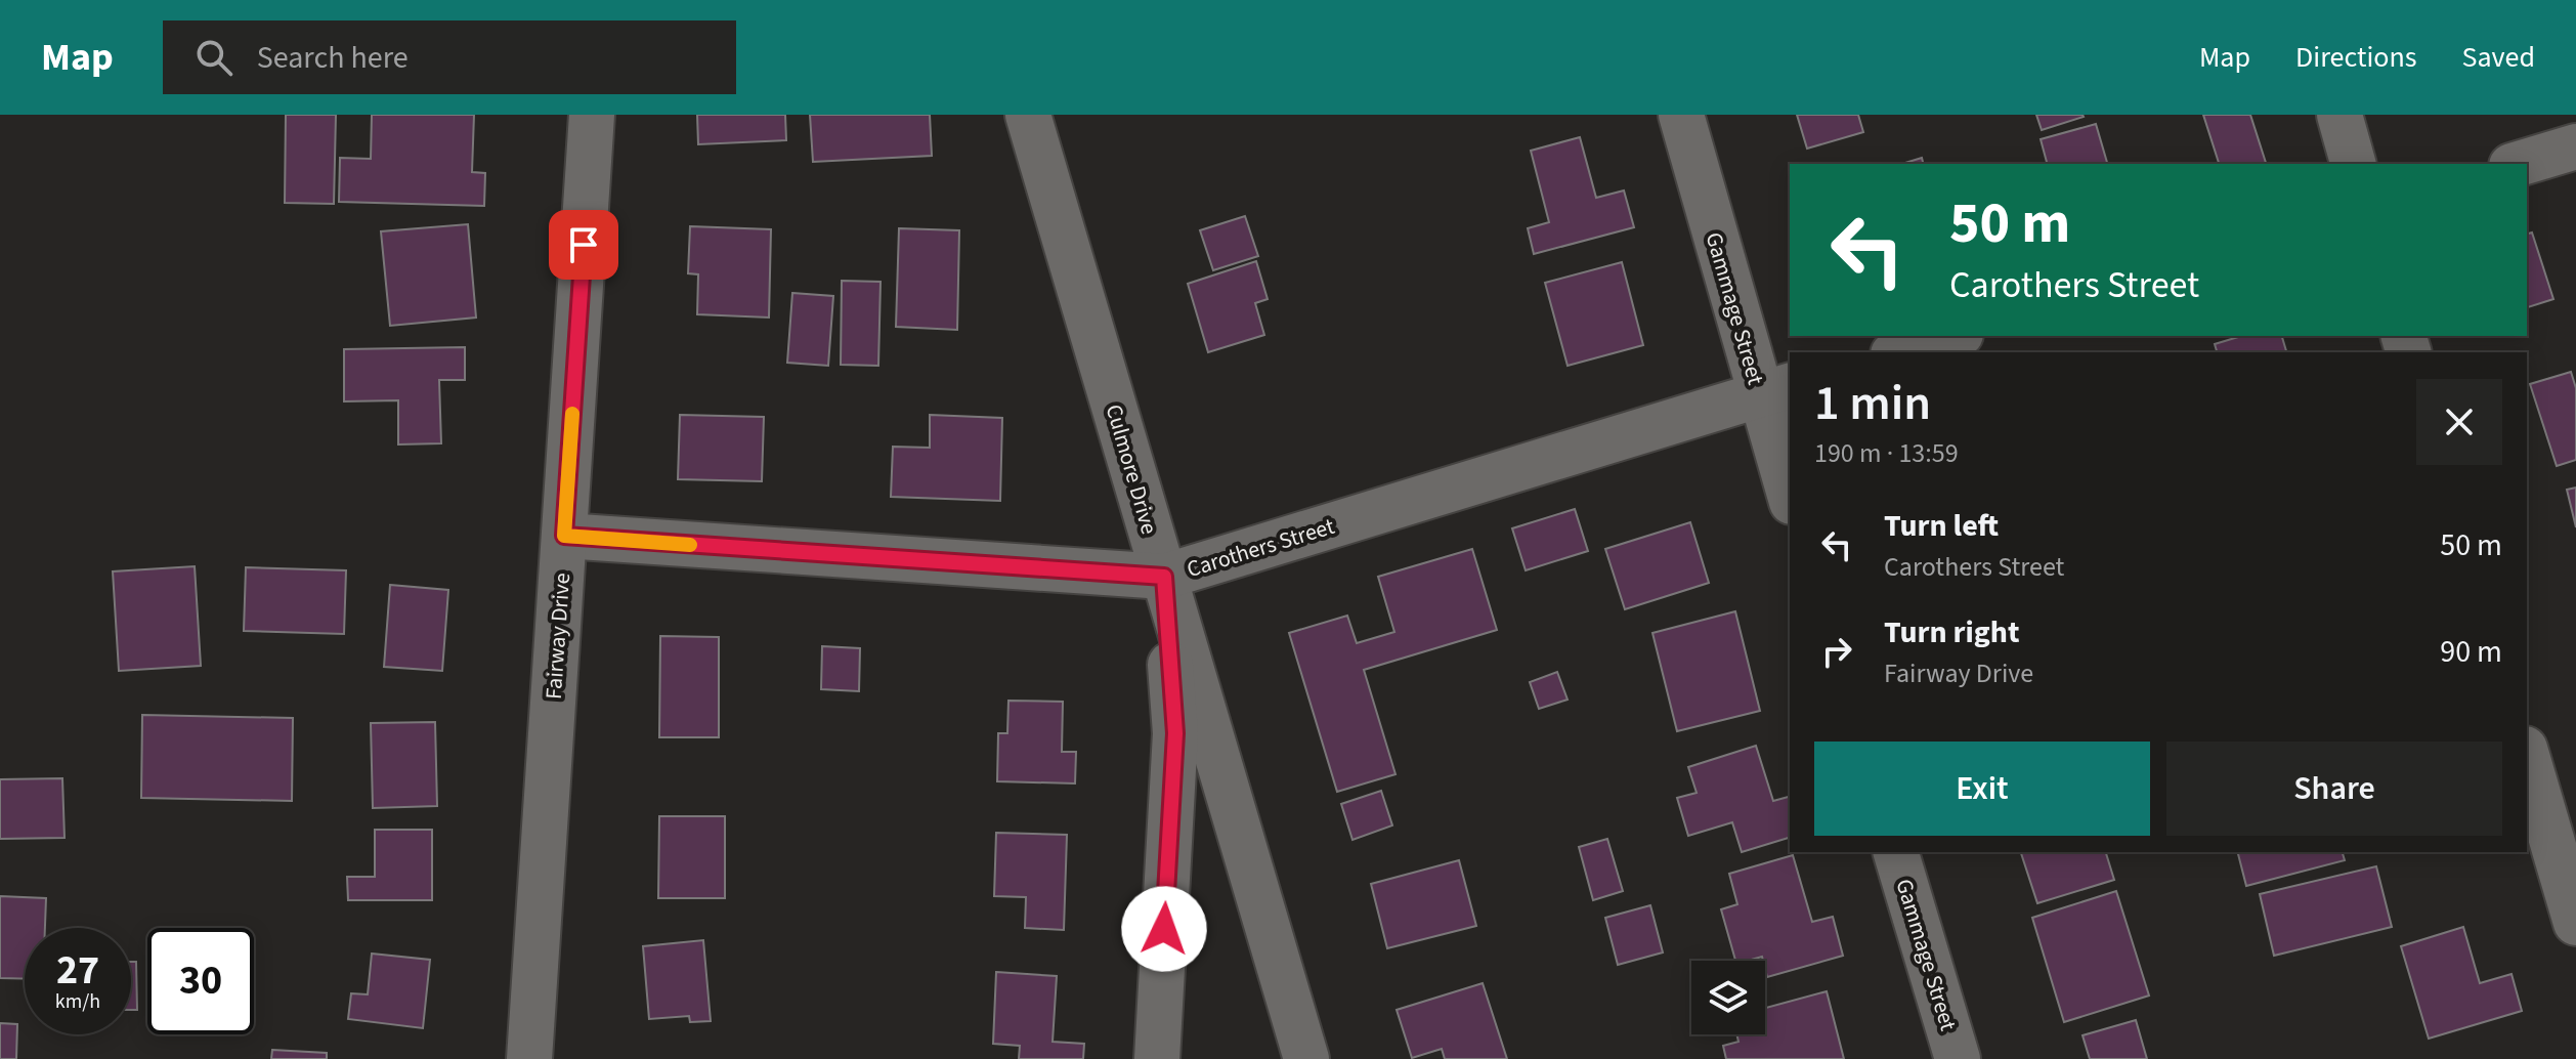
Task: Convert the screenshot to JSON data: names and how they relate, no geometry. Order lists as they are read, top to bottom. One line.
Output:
{"streets":{"street":["Gammage Street","Culmore Drive","Carothers Street","Fairway Drive"]},"crossings":[["Gammage Street","Carothers Street"],["Culmore Drive","Carothers Street"],["Carothers Street","Fairway Drive"]],"page":{"header":"Map","search":"Search here","nav":["Map","Directions","Saved"],"turn":["50 m","Carothers Street"],"heading":["1 min","190 m · 13:59"],"list":[{"name":"Turn left","note":"Carothers Street","value":"50 m"},{"name":"Turn right","note":"Fairway Drive","value":"90 m"}],"buttons":["Exit","Share"],"speed":"27 km/h","limit":"30"}}
